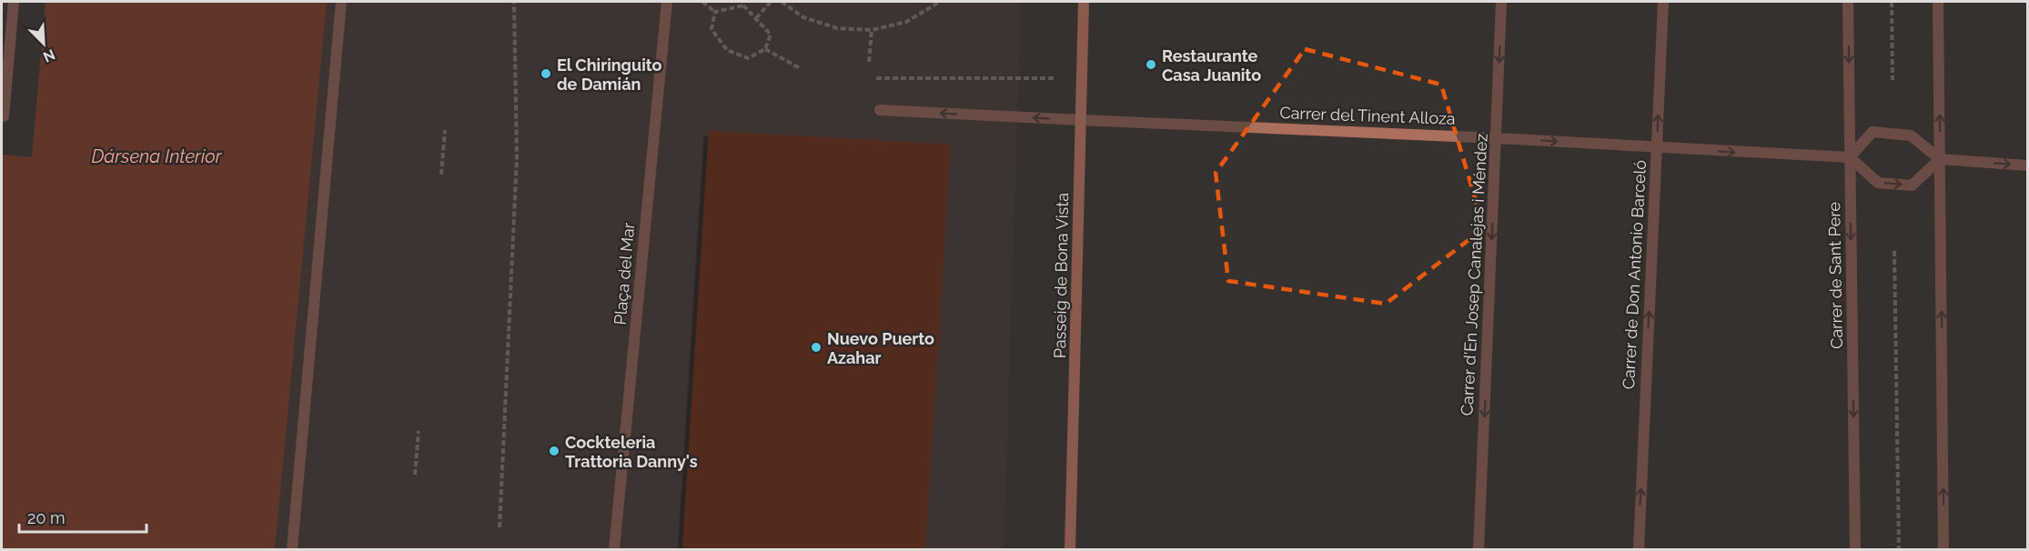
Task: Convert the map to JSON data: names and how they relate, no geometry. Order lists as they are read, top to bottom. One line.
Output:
{"streets":{"street":["Carrer del Tinent Alloza","Plaça del Mar","Carrer d'En Josep Canalejas i Méndez","Carrer de Don Antonio Barceló","Passeig de Bona Vista","Carrer de Sant Pere"]},"crossings":[["Carrer del Tinent Alloza","Carrer d'En Josep Canalejas i Méndez"],["Carrer del Tinent Alloza","Carrer de Don Antonio Barceló"],["Carrer del Tinent Alloza","Passeig de Bona Vista"],["Carrer del Tinent Alloza","Carrer de Sant Pere"]],"one_way":["Carrer d'En Josep Canalejas i Méndez","Carrer de Don Antonio Barceló"],"water":["Dársena Interior"],"places":["Restaurante Casa Juanito","El Chiringuito de Damián","Nuevo Puerto Azahar","Cockteleria Trattoria Danny's"],"scale_bar":"20 m","north":"bottom right"}
